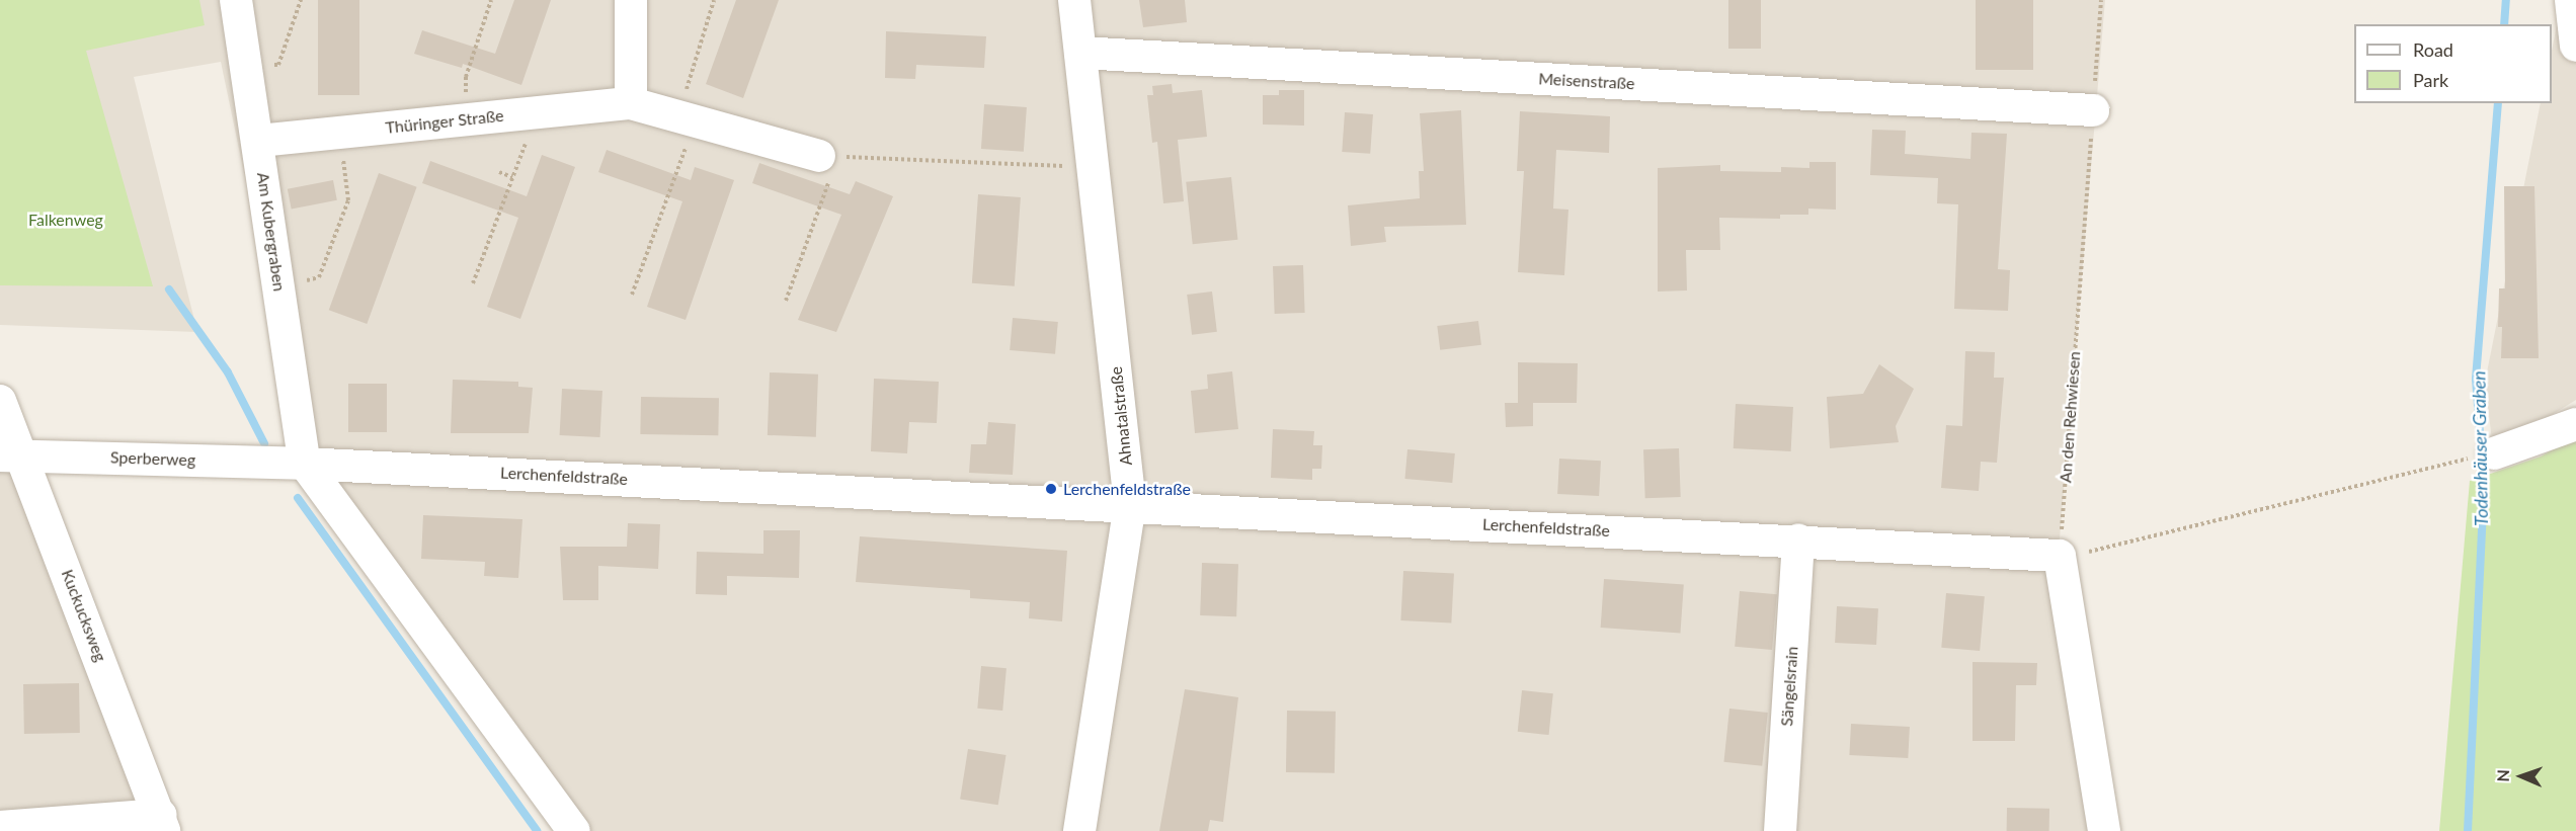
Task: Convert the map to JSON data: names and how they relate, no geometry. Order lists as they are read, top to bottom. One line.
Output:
{"streets":{"street":["Meisenstraße","Thüringer Straße","Am Kubergraben","Ahnatalstraße","Sperberweg","Lerchenfeldstraße","Kuckucksweg","Sängelsrain"],"path":["An den Rehwiesen"]},"crossings":[["Meisenstraße","Ahnatalstraße"],["Meisenstraße","An den Rehwiesen"],["Thüringer Straße","Am Kubergraben"],["Am Kubergraben","Sperberweg"],["Am Kubergraben","Lerchenfeldstraße"],["Ahnatalstraße","Lerchenfeldstraße"],["An den Rehwiesen","Lerchenfeldstraße"],["Sperberweg","Lerchenfeldstraße"],["Sperberweg","Kuckucksweg"],["Lerchenfeldstraße","Sängelsrain"]],"water":["Todenhäuser Graben"],"parks":["Falkenweg"],"places":["Lerchenfeldstraße"],"legend":["Road","Park"],"north":"left"}
